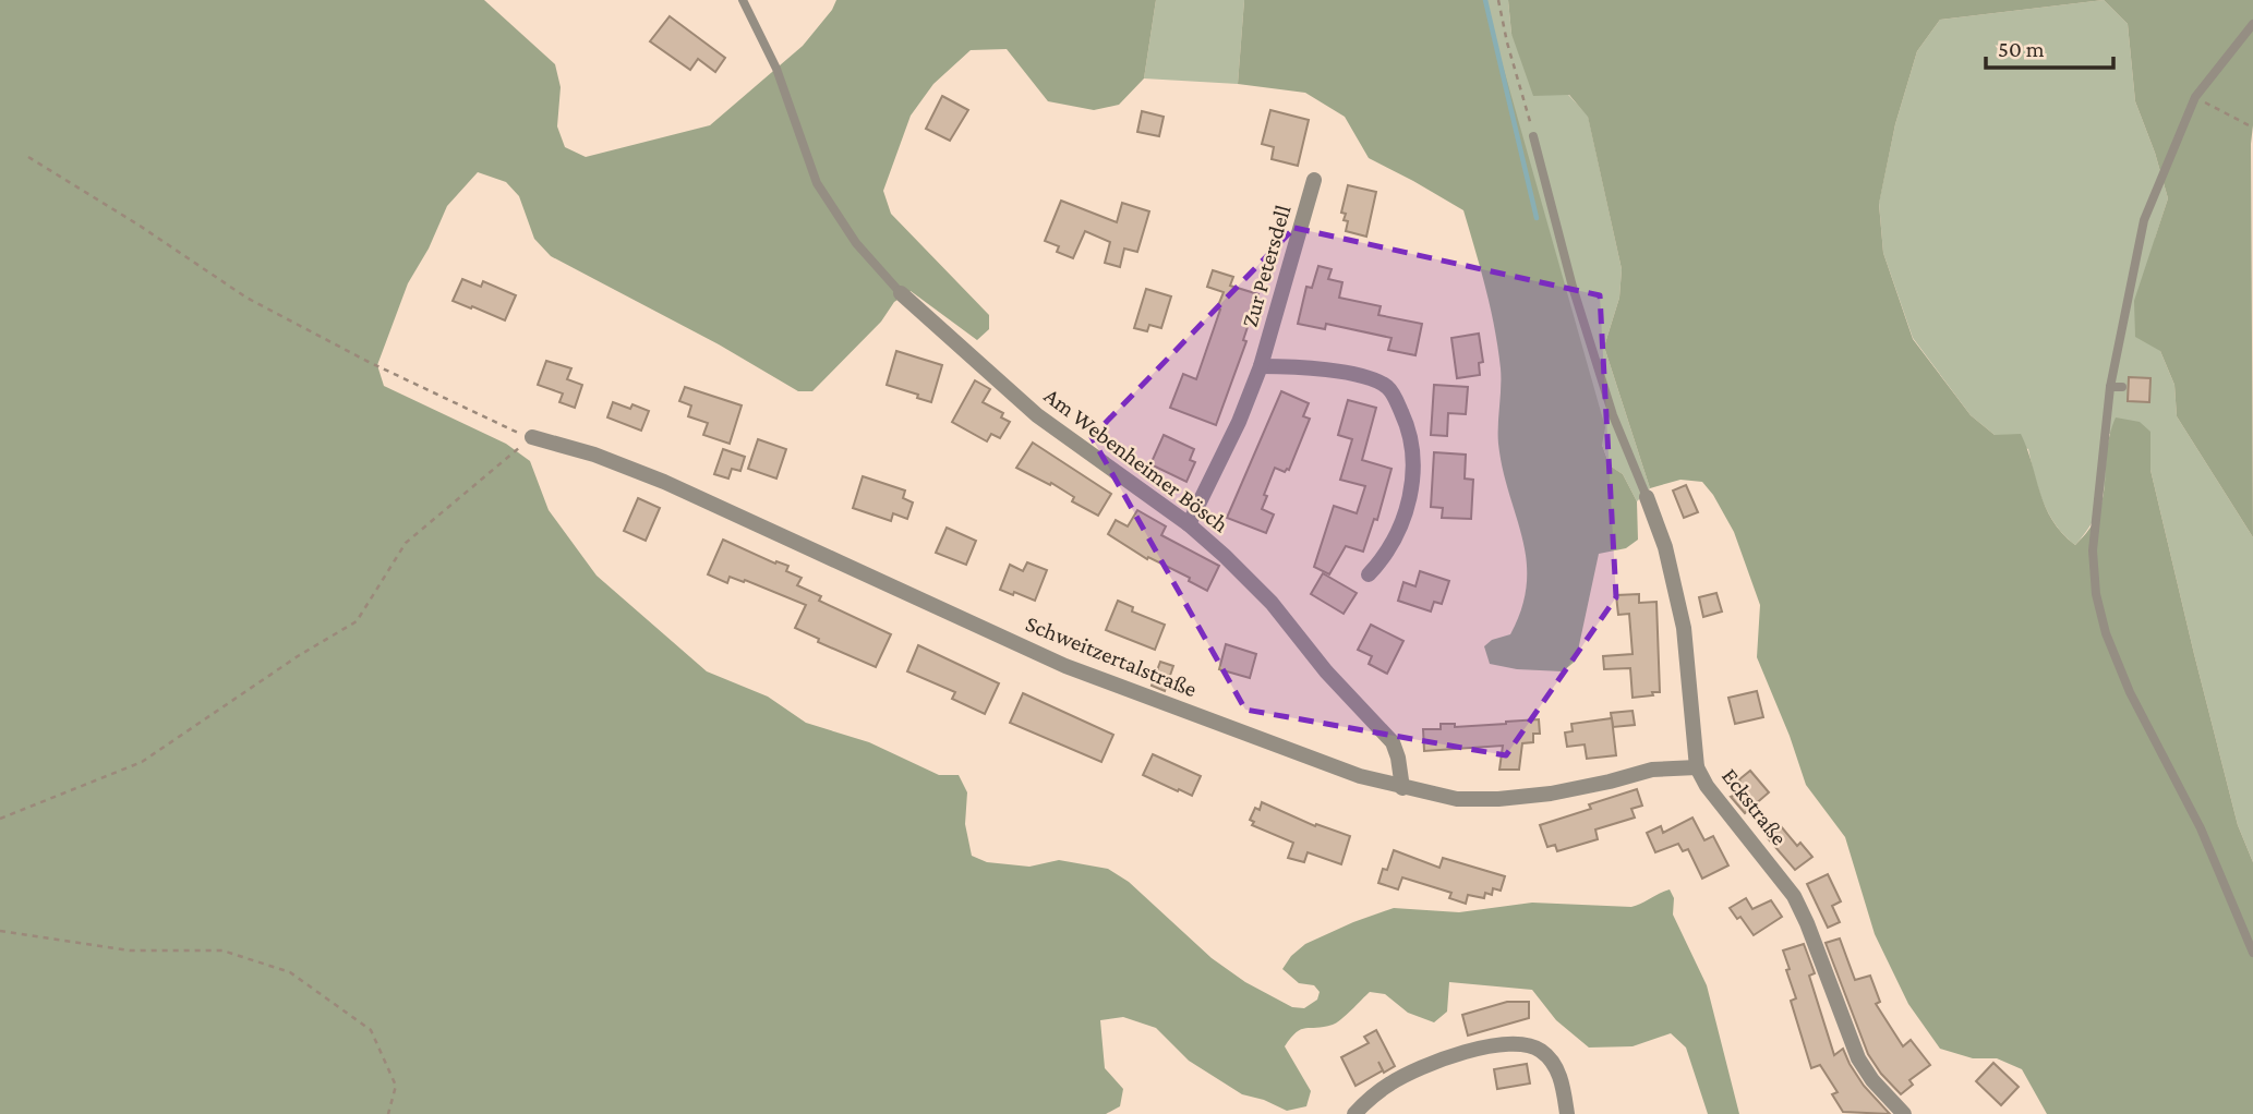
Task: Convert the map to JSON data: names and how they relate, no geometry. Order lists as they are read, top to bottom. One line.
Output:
{"streets":{"street":["Zur Petersdell","Am Webenheimer Bösch","Schweitzertalstraße","Eckstraße"]},"crossings":[["Zur Petersdell","Am Webenheimer Bösch"],["Am Webenheimer Bösch","Schweitzertalstraße"],["Schweitzertalstraße","Eckstraße"]],"scale_bar":"50 m"}
